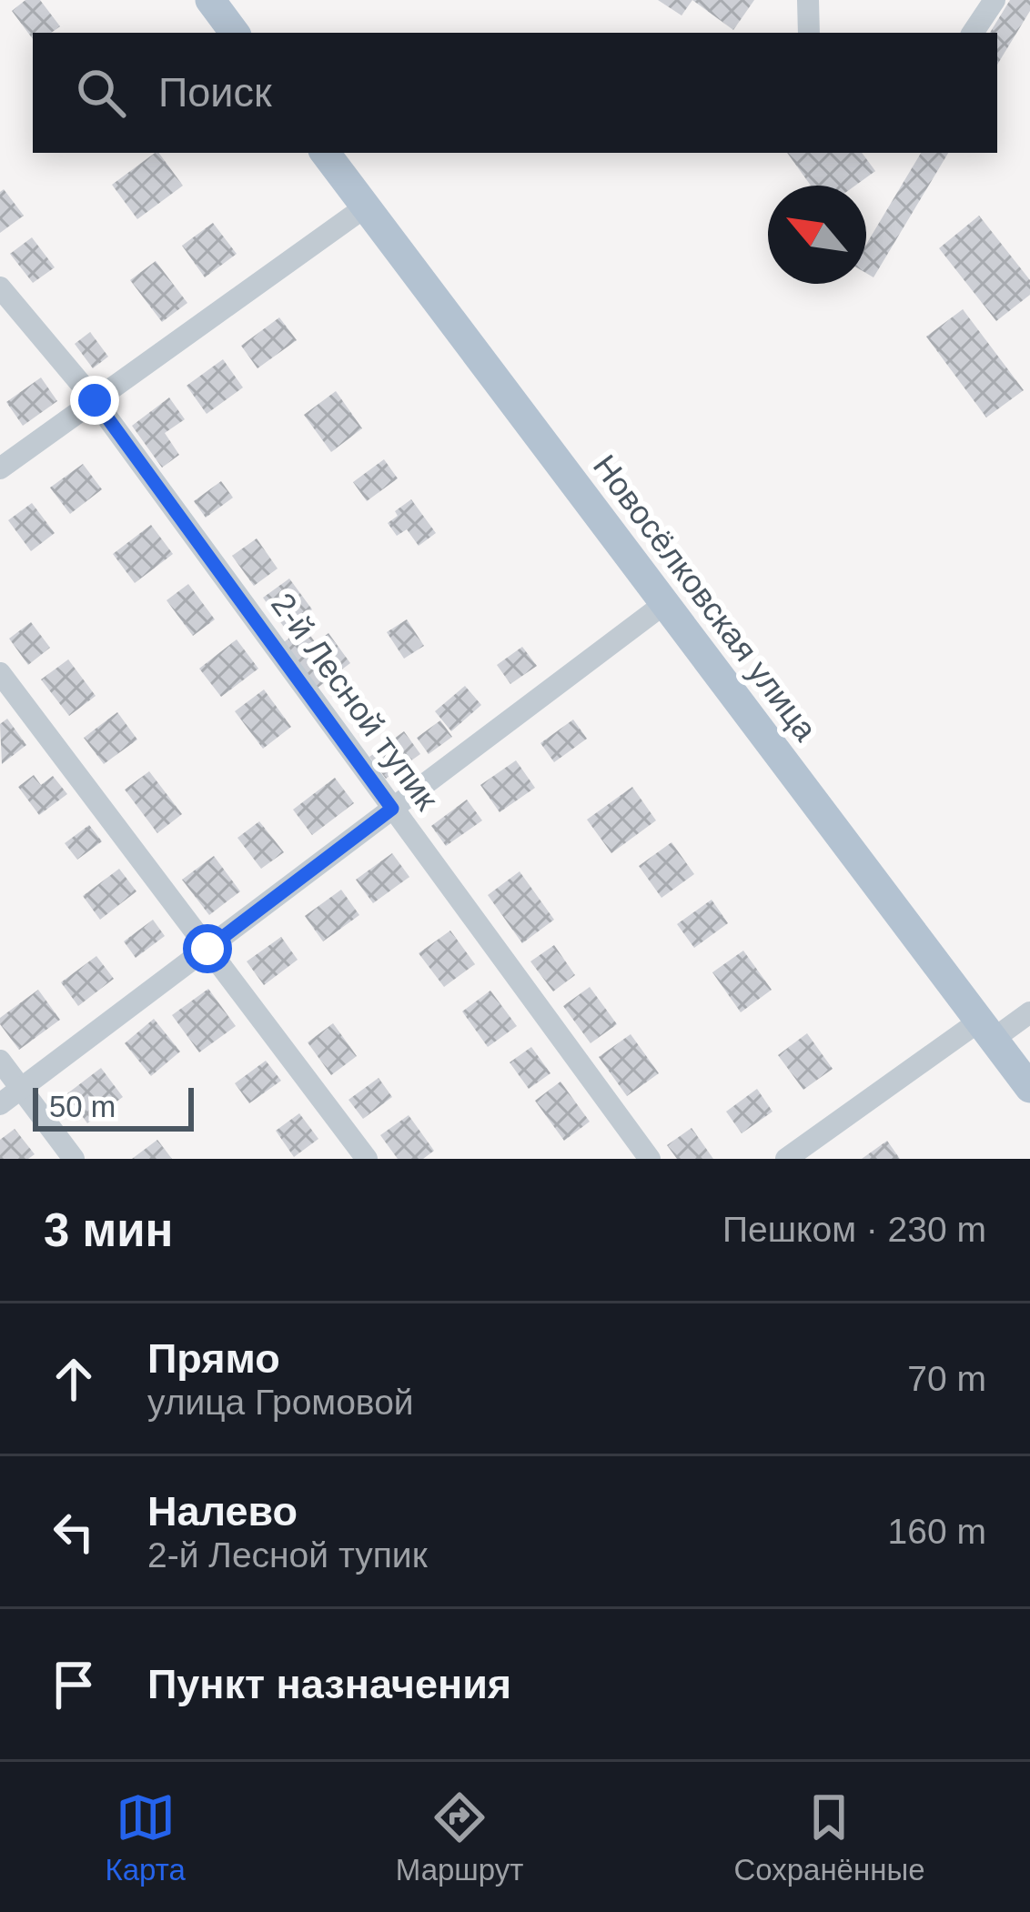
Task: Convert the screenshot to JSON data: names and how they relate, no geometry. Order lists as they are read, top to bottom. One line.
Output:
{"streets":{"main road":["Новосёлковская улица"],"street":["2-й Лесной тупик"]},"scale_bar":"50 m","north":"top left","page":{"search":"Поиск","scale":"50 m","heading":["3 мин","Пешком · 230 m"],"list":[["Прямо","улица Громовой","70 m"],["Налево","2-й Лесной тупик","160 m"],"Пункт назначения"],"nav":["Карта","Маршрут","Сохранённые"]}}
